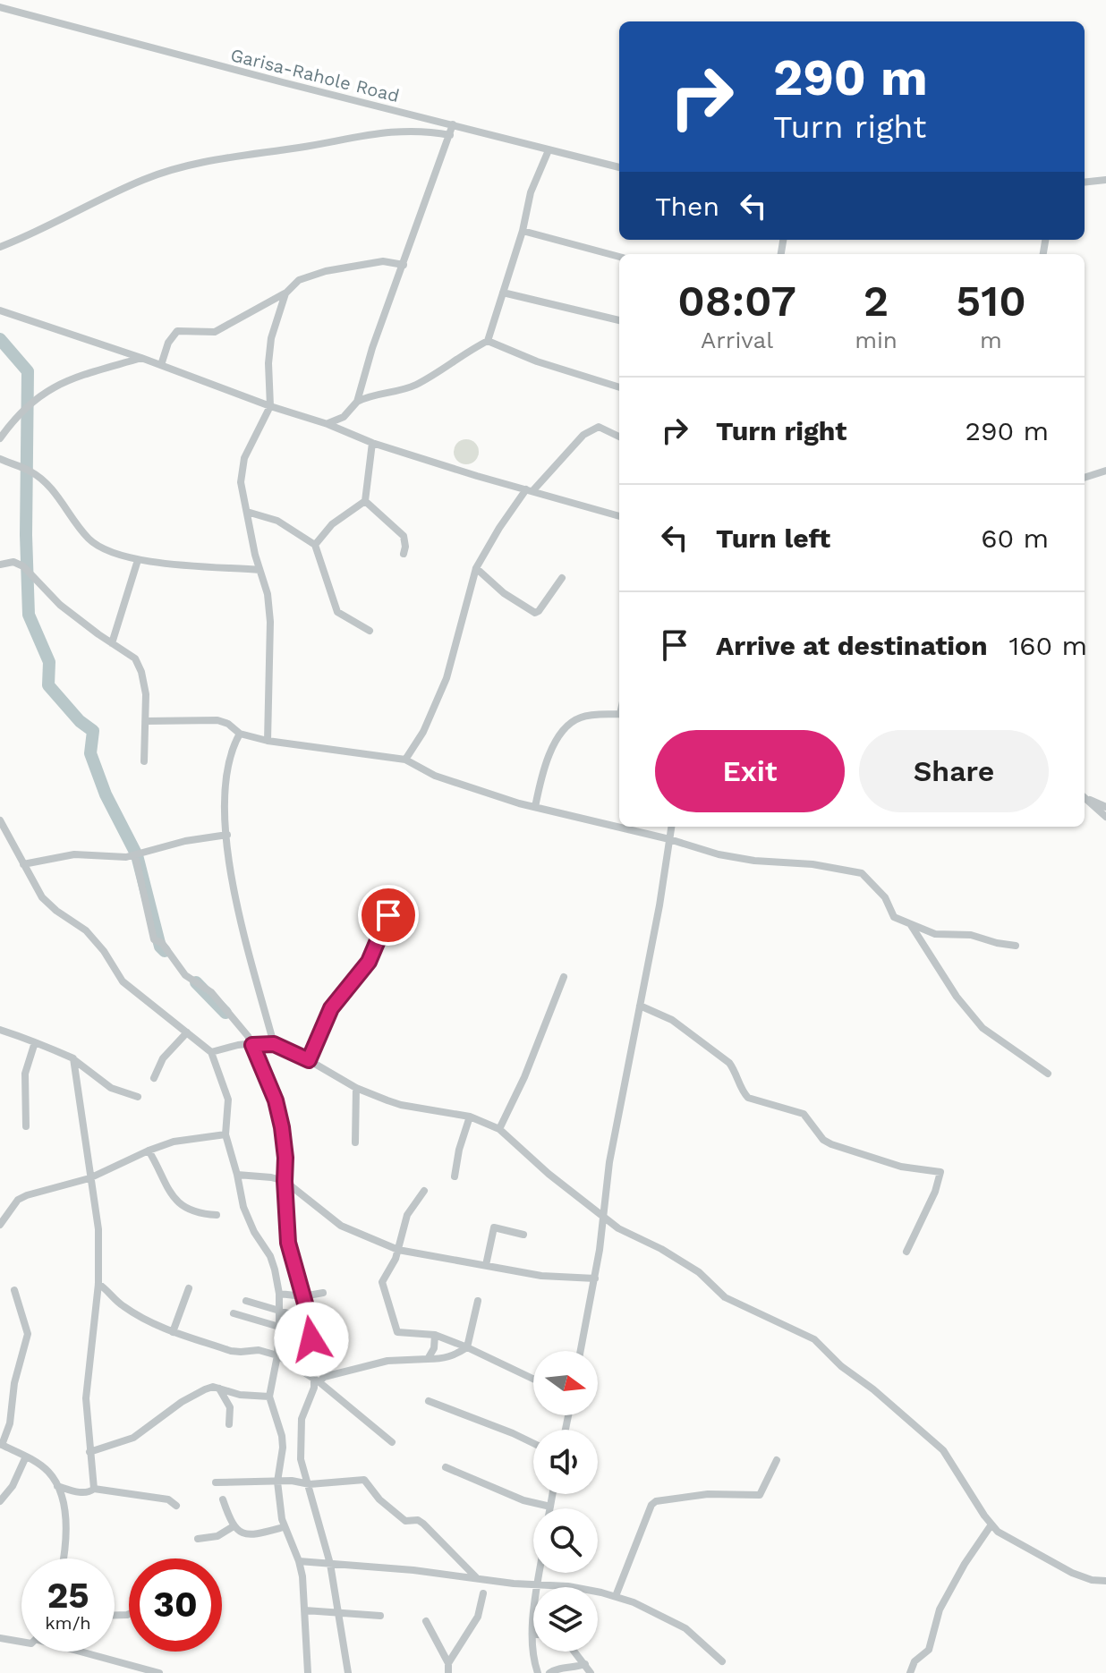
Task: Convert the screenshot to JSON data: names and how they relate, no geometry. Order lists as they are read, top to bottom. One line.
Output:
{"streets":{"street":["Garisa-Rahole Road"]},"north":"right","page":{"turn":["290 m","Turn right"],"then":"Then","eta":["08:07","Arrival","2","min","510","m"],"list":[{"name":"Turn right","value":"290 m"},{"name":"Turn left","value":"60 m"},{"name":"Arrive at destination","value":"160 m"}],"buttons":["Exit","Share"],"speed":"25 km/h","limit":"30"}}
